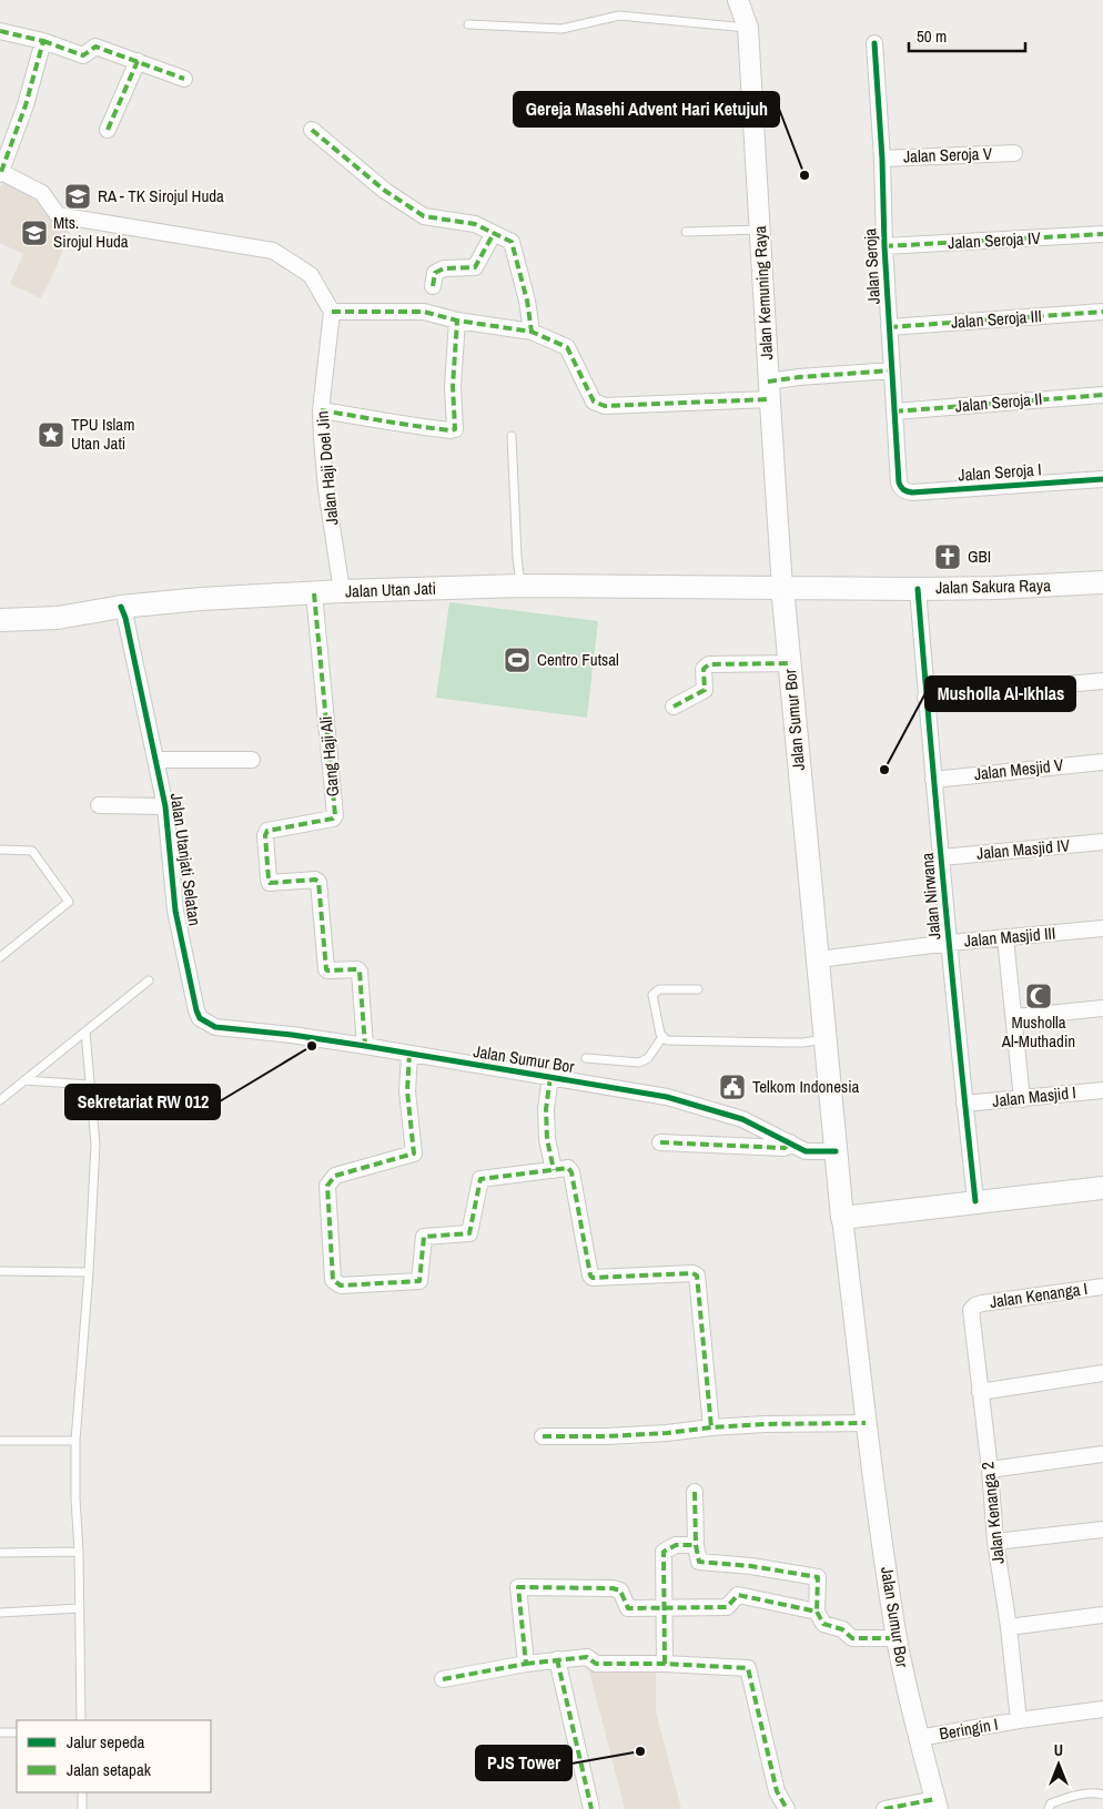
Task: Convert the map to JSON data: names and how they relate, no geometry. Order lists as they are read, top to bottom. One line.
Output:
{"streets":{"main road":["Jalan Sakura Raya","Jalan Utan Jati","Jalan Sumur Bor"],"street":["Jalan Seroja V","Jalan Seroja IV","Jalan Seroja","Jalan Kemuning Raya","Jalan Seroja III","Jalan Seroja II","Jalan Haji Doel Jin","Jalan Seroja I","Gang Haji Ali","Jalan Mesjid V","Jalan Masjid IV","Jalan Utanjati Selatan","Jalan Nirwana","Jalan Masjid III","Jalan Masjid I","Jalan Kenanga I","Jalan Kenanga 2","Beringin I"]},"crossings":[["Jalan Seroja V","Jalan Seroja"],["Jalan Seroja IV","Jalan Seroja"],["Jalan Seroja","Jalan Seroja III"],["Jalan Seroja","Jalan Seroja II"],["Jalan Seroja","Jalan Seroja I"],["Jalan Kemuning Raya","Jalan Sakura Raya"],["Jalan Kemuning Raya","Jalan Utan Jati"],["Jalan Kemuning Raya","Jalan Sumur Bor"],["Jalan Haji Doel Jin","Jalan Utan Jati"],["Jalan Sakura Raya","Jalan Utan Jati"],["Jalan Sakura Raya","Jalan Sumur Bor"],["Jalan Sakura Raya","Jalan Nirwana"],["Jalan Utan Jati","Jalan Sumur Bor"],["Jalan Utan Jati","Gang Haji Ali"],["Jalan Utan Jati","Jalan Utanjati Selatan"],["Jalan Sumur Bor","Gang Haji Ali"],["Jalan Sumur Bor","Jalan Utanjati Selatan"],["Jalan Sumur Bor","Jalan Masjid III"],["Jalan Sumur Bor","Beringin I"],["Jalan Mesjid V","Jalan Nirwana"],["Jalan Masjid IV","Jalan Nirwana"],["Jalan Nirwana","Jalan Masjid III"],["Jalan Nirwana","Jalan Masjid I"],["Jalan Kenanga I","Jalan Kenanga 2"],["Jalan Kenanga 2","Beringin I"]],"places":{"other":["Gereja Masehi Advent Hari Ketujuh","Musholla Al-Ikhlas","Sekretariat RW 012","PJS Tower"],"school or university":["RA - TK Sirojul Huda","Mts. Sirojul Huda"],"place":["TPU Islam Utan Jati"],"church":["GBI"],"sports":["Centro Futsal"],"mosque":["Musholla Al-Muthadin"],"public building":["Telkom Indonesia"]},"legend":["Jalur sepeda","Jalan setapak"],"scale_bar":"50 m","north":"top"}
